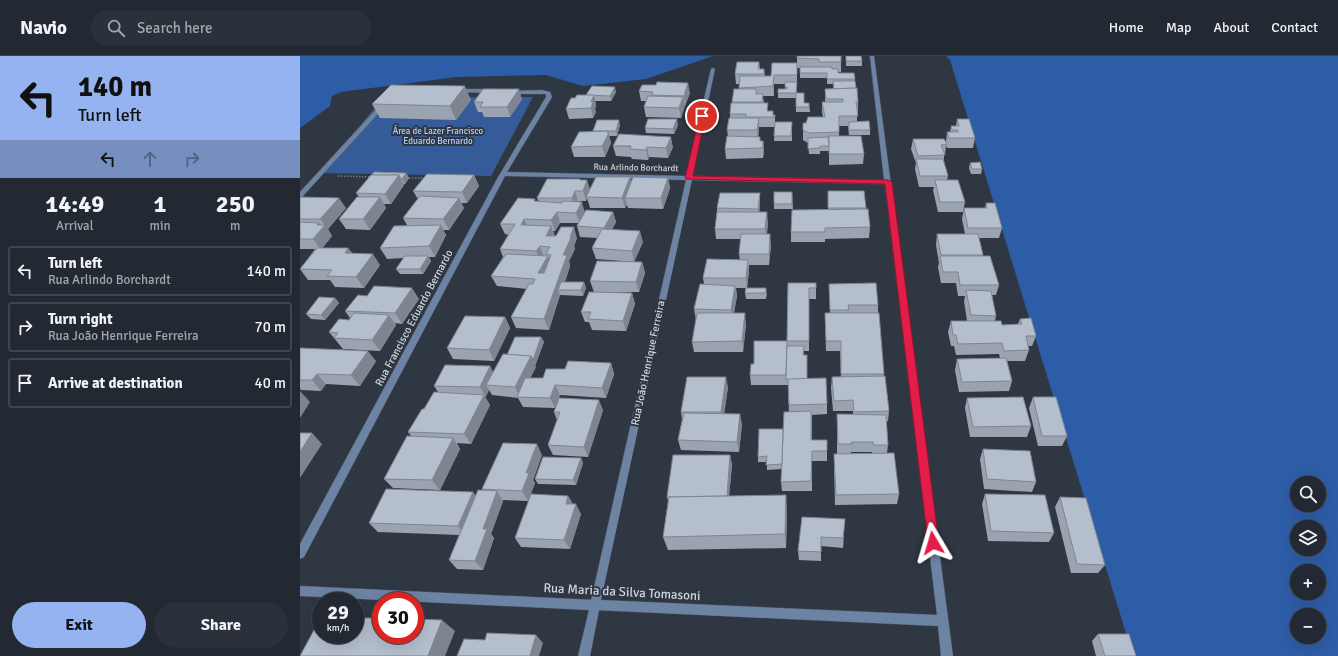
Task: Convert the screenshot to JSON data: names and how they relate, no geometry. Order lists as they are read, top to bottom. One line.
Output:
{"streets":{"street":["Rua Arlindo Borchardt","Rua Francisco Eduardo Bernardo","Rua João Henrique Ferreira","Rua Maria da Silva Tomasoni"]},"crossings":[["Rua Arlindo Borchardt","Rua Francisco Eduardo Bernardo"],["Rua Arlindo Borchardt","Rua João Henrique Ferreira"],["Rua João Henrique Ferreira","Rua Maria da Silva Tomasoni"]],"parks":["Área de Lazer Francisco Eduardo Bernardo"],"page":{"header":"Navio","search":"Search here","nav":["Home","Map","About","Contact"],"turn":["140 m","Turn left"],"eta":["14:49","Arrival","1","min","250","m"],"list":[{"name":"Turn left","note":"Rua Arlindo Borchardt","value":"140 m"},{"name":"Turn right","note":"Rua João Henrique Ferreira","value":"70 m"},{"name":"Arrive at destination","value":"40 m"}],"map_buttons":["+","−"],"speed":"29 km/h","limit":"30","buttons":["Exit","Share"]}}
